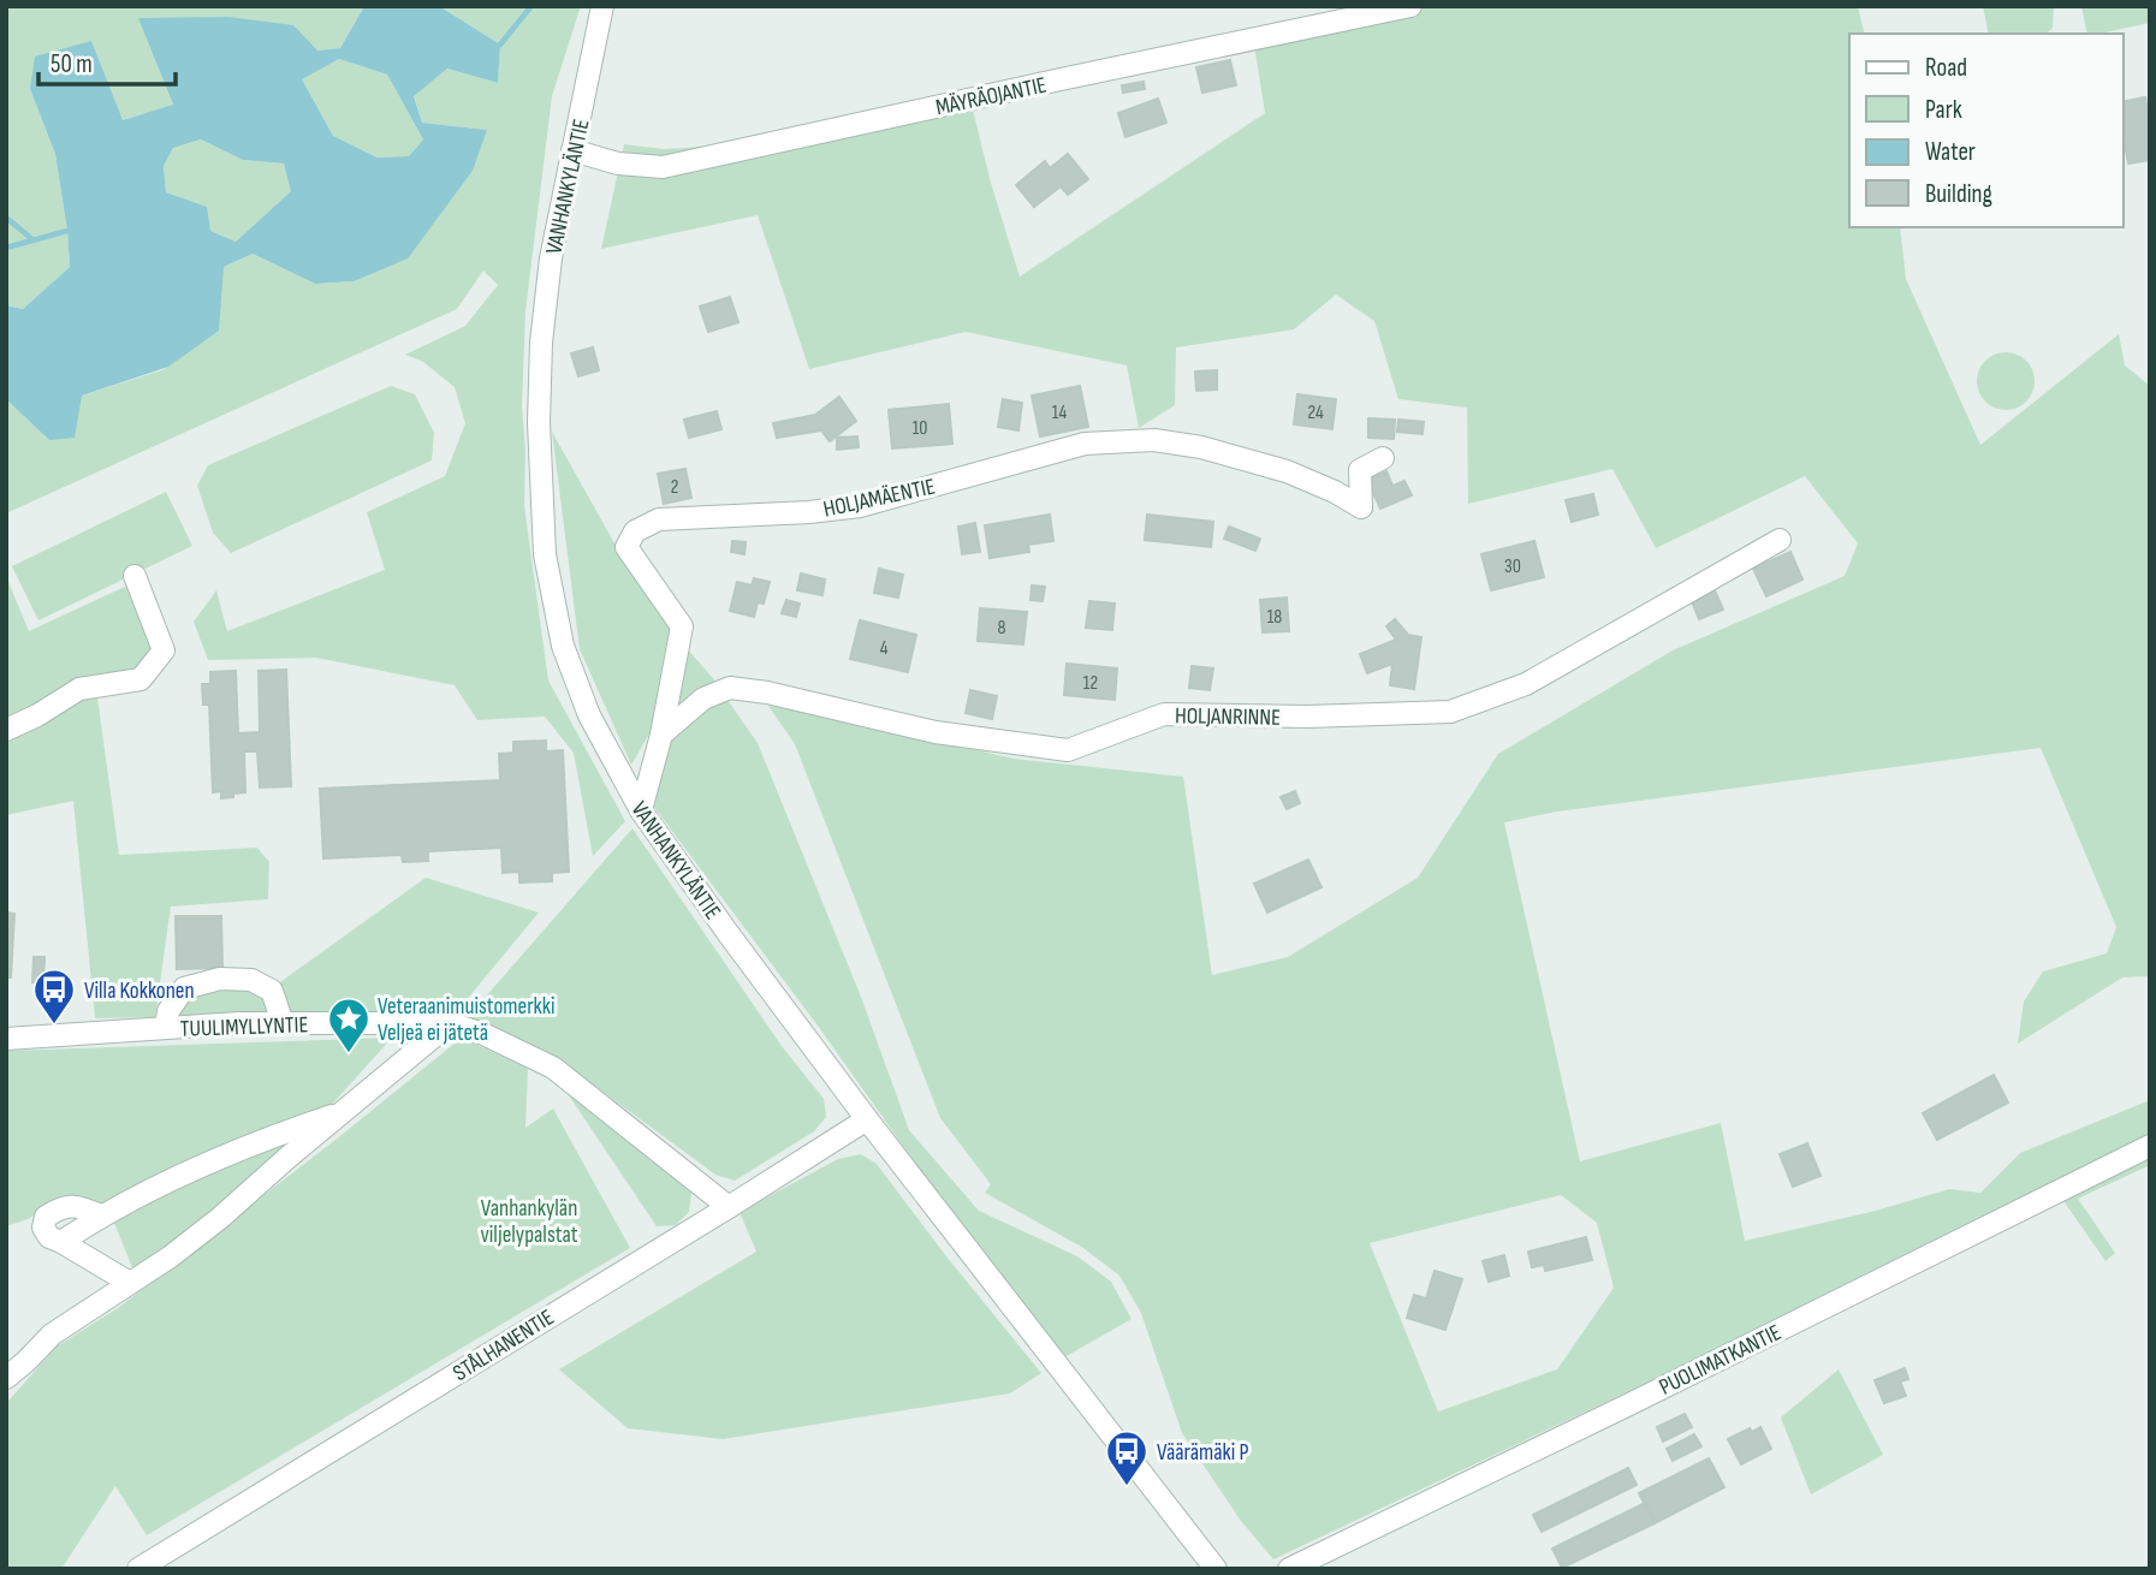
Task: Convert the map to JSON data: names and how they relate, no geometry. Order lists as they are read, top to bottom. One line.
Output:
{"streets":{"street":["MÄYRÄOJANTIE","VANHANKYLÄNTIE","HOLJAMÄENTIE","HOLJANRINNE","TUULIMYLLYNTIE","STÅLHANENTIE","PUOLIMATKANTIE"]},"crossings":[["MÄYRÄOJANTIE","VANHANKYLÄNTIE"],["VANHANKYLÄNTIE","HOLJAMÄENTIE"],["VANHANKYLÄNTIE","STÅLHANENTIE"],["HOLJAMÄENTIE","HOLJANRINNE"],["TUULIMYLLYNTIE","STÅLHANENTIE"]],"parks":["Vanhankylän viljelypalstat"],"places":{"bus stop":["Villa Kokkonen","Väärämäki P"],"place":["Veteraanimuistomerkki Veljeä ei jätetä"]},"house_numbers":["14","24","10","2","30","18","8","4","12"],"legend":["Road","Park","Water","Building"],"scale_bar":"50 m"}
